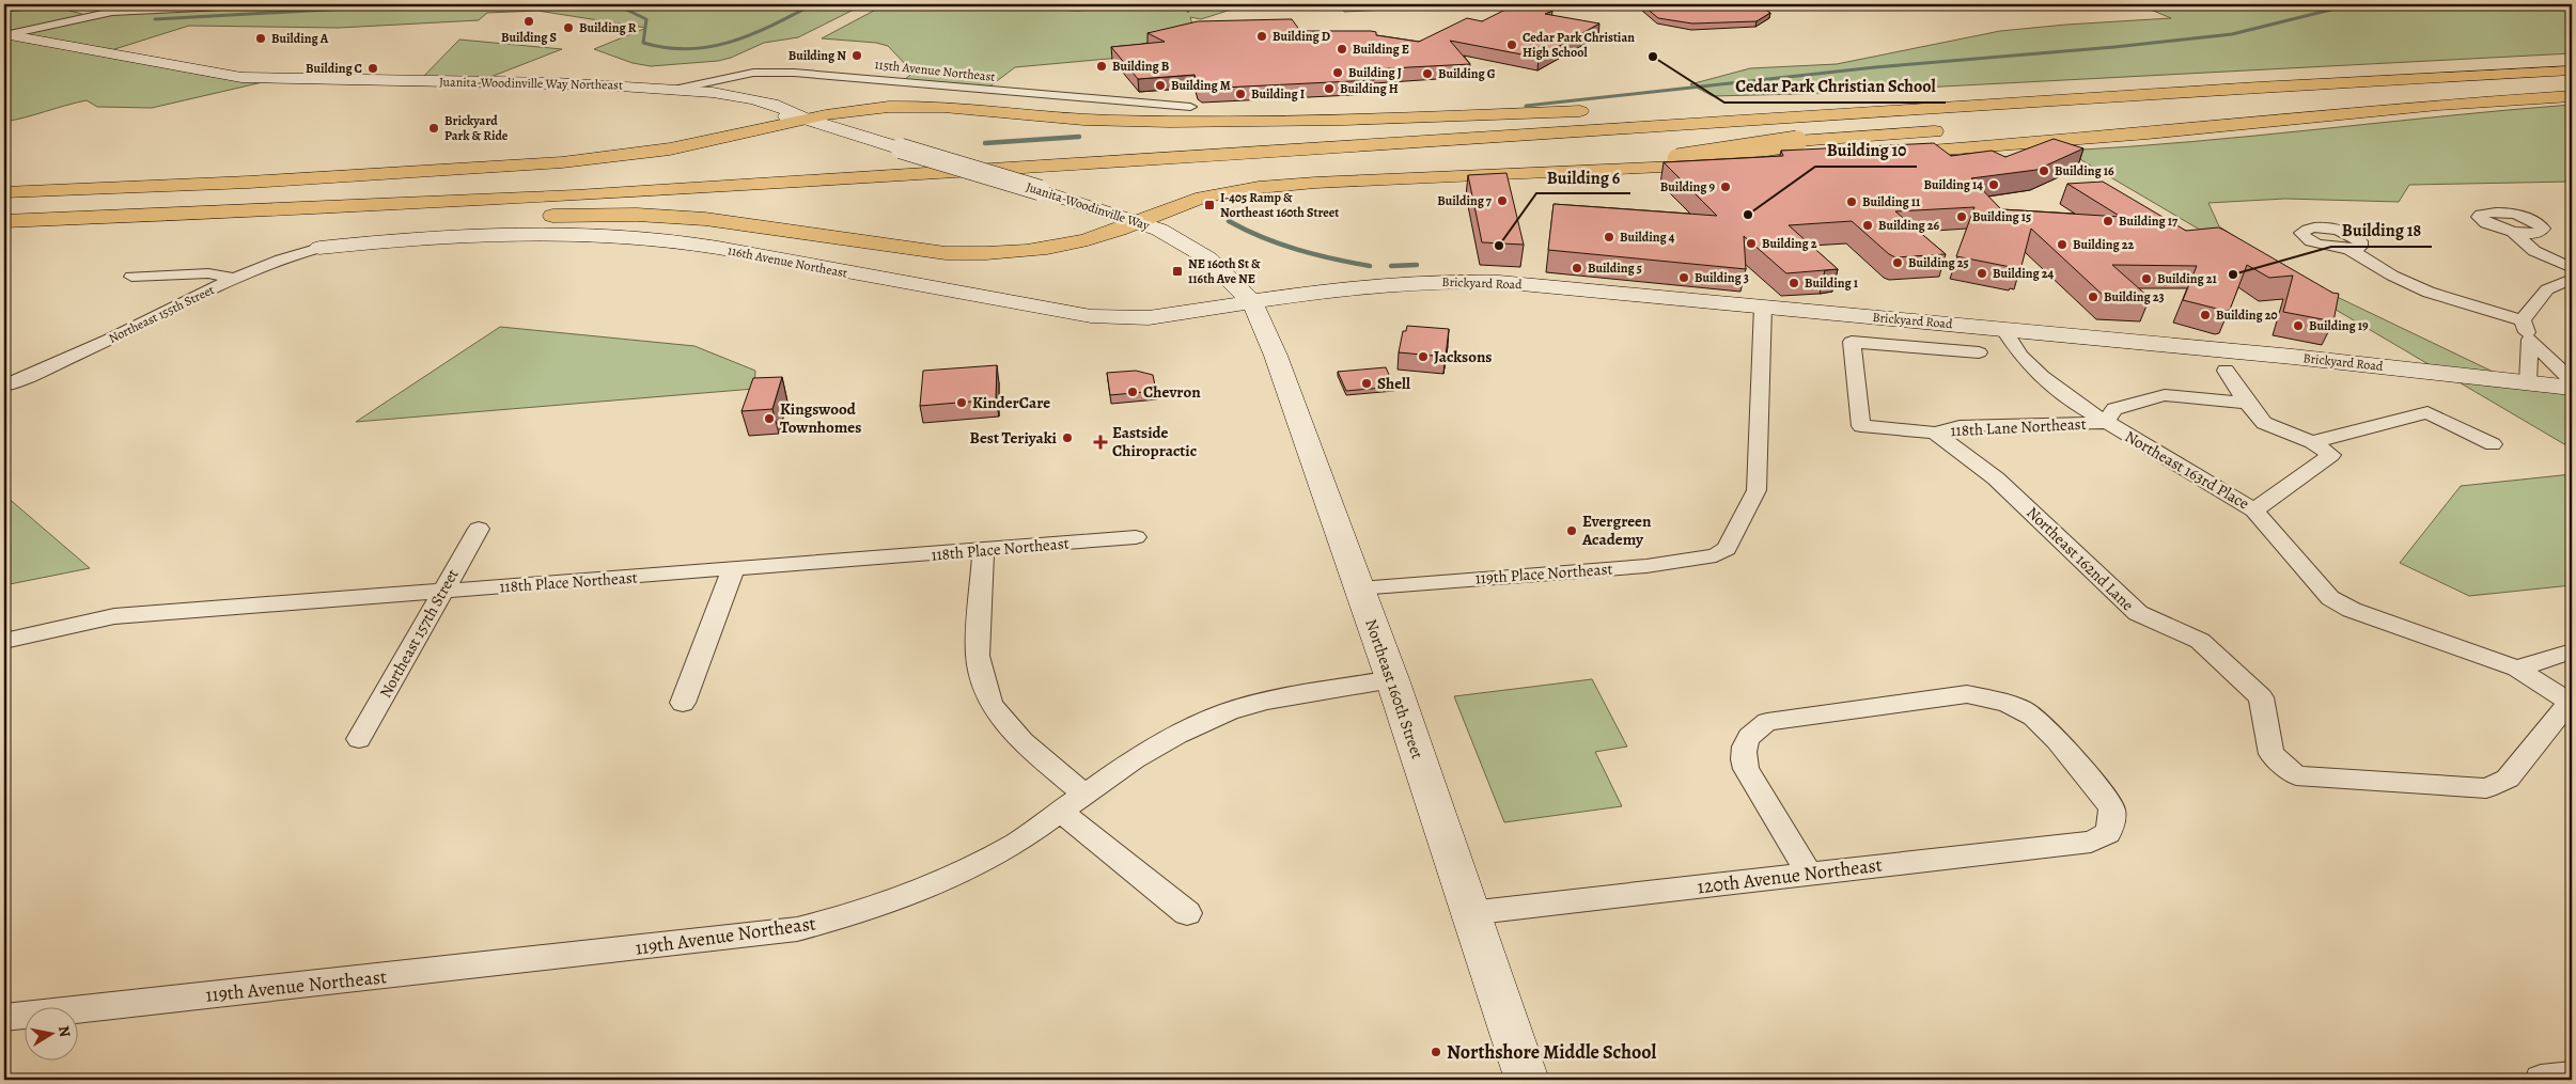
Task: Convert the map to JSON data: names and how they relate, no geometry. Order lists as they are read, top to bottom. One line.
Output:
{"streets":{"main road":["Juanita-Woodinville Way Northeast","Juanita-Woodinville Way","116th Avenue Northeast","Brickyard Road","Northeast 160th Street"],"street":["115th Avenue Northeast","Northeast 155th Street","118th Lane Northeast","Northeast 163rd Place","118th Place Northeast","Northeast 162nd Lane","119th Place Northeast","Northeast 157th Street","120th Avenue Northeast","119th Avenue Northeast"]},"crossings":[["115th Avenue Northeast","Juanita-Woodinville Way Northeast"],["Juanita-Woodinville Way Northeast","Juanita-Woodinville Way"],["Juanita-Woodinville Way","116th Avenue Northeast"],["Juanita-Woodinville Way","Brickyard Road"],["Juanita-Woodinville Way","Northeast 160th Street"],["116th Avenue Northeast","Brickyard Road"],["116th Avenue Northeast","Northeast 155th Street"],["116th Avenue Northeast","Northeast 160th Street"],["Brickyard Road","Northeast 163rd Place"],["Brickyard Road","119th Place Northeast"],["Brickyard Road","Northeast 160th Street"],["118th Lane Northeast","Northeast 163rd Place"],["118th Lane Northeast","Northeast 162nd Lane"],["Northeast 163rd Place","Northeast 162nd Lane"],["118th Place Northeast","Northeast 157th Street"],["119th Place Northeast","Northeast 160th Street"],["Northeast 160th Street","120th Avenue Northeast"],["Northeast 160th Street","119th Avenue Northeast"]],"places":{"other":["Building S","Building R","Building D","Building A","Cedar Park Christian High School","Building E","Building N","Cedar Park Christian School","Building B","Building C","Building J","Building G","Building M","Building H","Building I","Brickyard Park & Ride","Building 16","Building 14","Building 9","Building 7","Building 11","Building 10","Building 15","Building 17","Building 26","Building 4","Building 2","Building 22","Building 6","Building 25","Building 5","Building 24","Building 18","Building 3","Building 21","Building 1","Building 23","Building 20","Building 19","Jacksons","Shell","Chevron","KinderCare","Kingswood Townhomes","Best Teriyaki","Evergreen Academy","Northshore Middle School"],"transit":["I-405 Ramp & Northeast 160th Street","NE 160th St & 116th Ave NE"],"health":["Eastside Chiropractic"]},"north":"right"}
